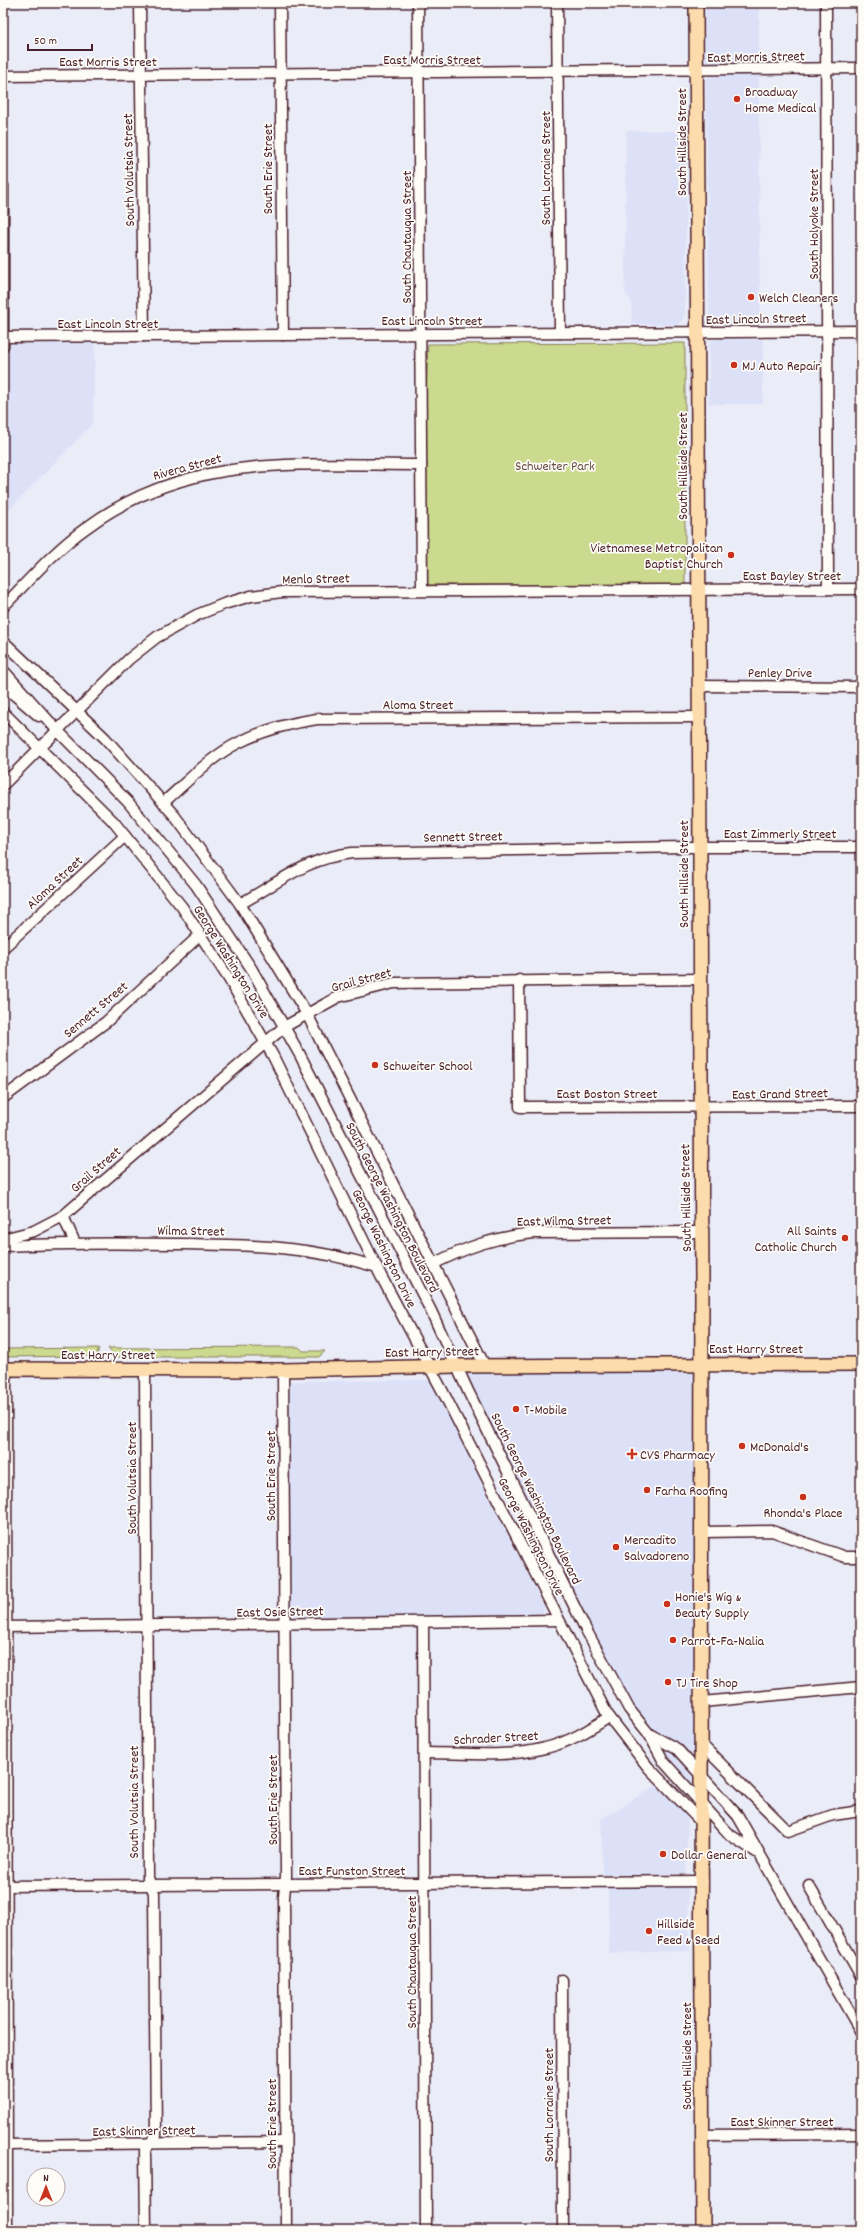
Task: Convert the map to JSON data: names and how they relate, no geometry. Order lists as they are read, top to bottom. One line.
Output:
{"streets":{"main road":["South Hillside Street","East Harry Street"],"street":["East Morris Street","South Lorraine Street","South Erie Street","South Volutsia Street","South Holyoke Street","South Chautauqua Street","East Lincoln Street","Rivera Street","East Bayley Street","Menlo Street","Penley Drive","Aloma Street","East Zimmerly Street","Sennett Street","George Washington Drive","Grail Street","East Boston Street","East Grand Street","South George Washington Boulevard","East Wilma Street","Wilma Street","East Osie Street","Schrader Street","East Funston Street","East Skinner Street"]},"crossings":[["East Morris Street","South Hillside Street"],["East Morris Street","South Lorraine Street"],["East Morris Street","South Erie Street"],["East Morris Street","South Volutsia Street"],["East Morris Street","South Holyoke Street"],["East Morris Street","South Chautauqua Street"],["South Hillside Street","East Lincoln Street"],["South Hillside Street","East Bayley Street"],["South Hillside Street","Menlo Street"],["South Hillside Street","Penley Drive"],["South Hillside Street","Aloma Street"],["South Hillside Street","East Zimmerly Street"],["South Hillside Street","Sennett Street"],["South Hillside Street","George Washington Drive"],["South Hillside Street","Grail Street"],["South Hillside Street","East Boston Street"],["South Hillside Street","East Grand Street"],["South Hillside Street","South George Washington Boulevard"],["South Hillside Street","East Wilma Street"],["South Hillside Street","East Harry Street"],["South Hillside Street","East Funston Street"],["South Hillside Street","East Skinner Street"],["South Lorraine Street","East Lincoln Street"],["South Erie Street","East Lincoln Street"],["South Erie Street","East Harry Street"],["South Erie Street","East Osie Street"],["South Erie Street","East Funston Street"],["South Erie Street","East Skinner Street"],["South Volutsia Street","East Lincoln Street"],["South Volutsia Street","East Harry Street"],["South Volutsia Street","East Osie Street"],["South Volutsia Street","East Funston Street"],["South Volutsia Street","East Skinner Street"],["South Holyoke Street","East Lincoln Street"],["South Holyoke Street","East Bayley Street"],["South Chautauqua Street","East Lincoln Street"],["South Chautauqua Street","Rivera Street"],["South Chautauqua Street","Menlo Street"],["South Chautauqua Street","East Osie Street"],["South Chautauqua Street","Schrader Street"],["South Chautauqua Street","East Funston Street"],["East Bayley Street","Menlo Street"],["Menlo Street","George Washington Drive"],["Menlo Street","South George Washington Boulevard"],["Aloma Street","George Washington Drive"],["East Zimmerly Street","Sennett Street"],["Sennett Street","George Washington Drive"],["George Washington Drive","Grail Street"],["George Washington Drive","Wilma Street"],["George Washington Drive","East Harry Street"],["George Washington Drive","East Osie Street"],["George Washington Drive","Schrader Street"],["Grail Street","East Boston Street"],["Grail Street","South George Washington Boulevard"],["East Boston Street","East Grand Street"],["South George Washington Boulevard","East Harry Street"]],"parks":["Schweiter Park"],"places":{"other":["Broadway Home Medical","Welch Cleaners","MJ Auto Repair","Vietnamese Metropolitan Baptist Church","Schweiter School","All Saints Catholic Church","T-Mobile","McDonald's","Farha Roofing","Rhonda's Place","Mercadito Salvadoreno","Honie's Wig & Beauty Supply","Parrot-Fa-Nalia","TJ Tire Shop","Dollar General","Hillside Feed & Seed"],"health":["CVS Pharmacy"]},"scale_bar":"50 m","north":"top"}
